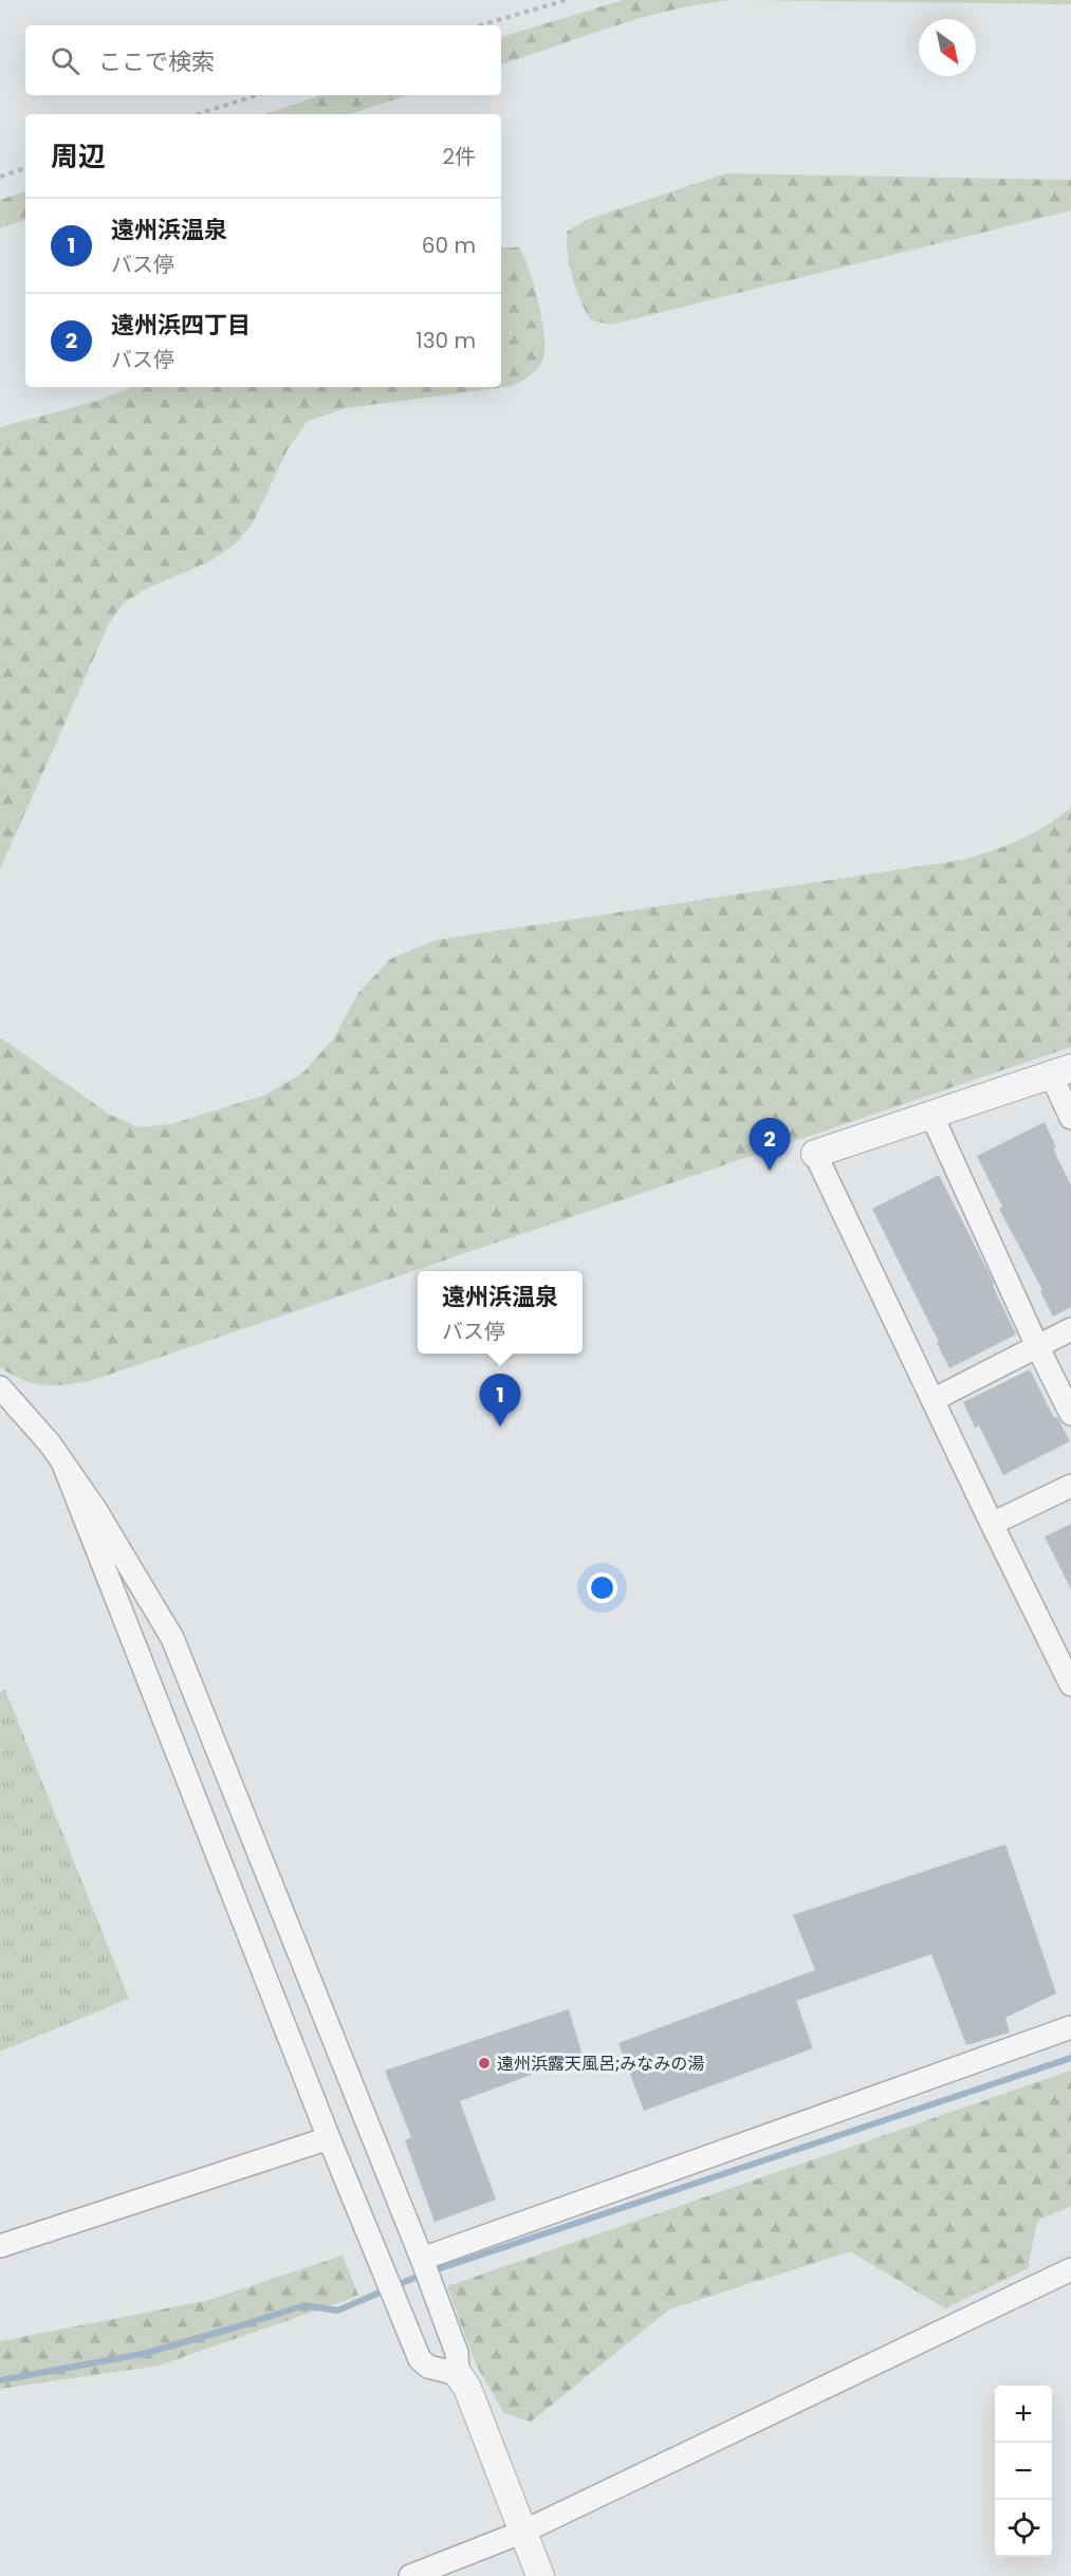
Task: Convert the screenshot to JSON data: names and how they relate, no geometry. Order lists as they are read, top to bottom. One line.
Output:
{"places":["遠州浜露天風呂;みなみの湯"],"north":"bottom right","page":{"search":"ここで検索","heading":["周辺","2件"],"list":[{"mark":"1","name":"遠州浜温泉","note":"バス停","value":"60 m"},{"mark":"2","name":"遠州浜四丁目","note":"バス停","value":"130 m"}],"pins":["2","1"],"popup":["遠州浜温泉","バス停"],"map_buttons":["+","−"]}}
